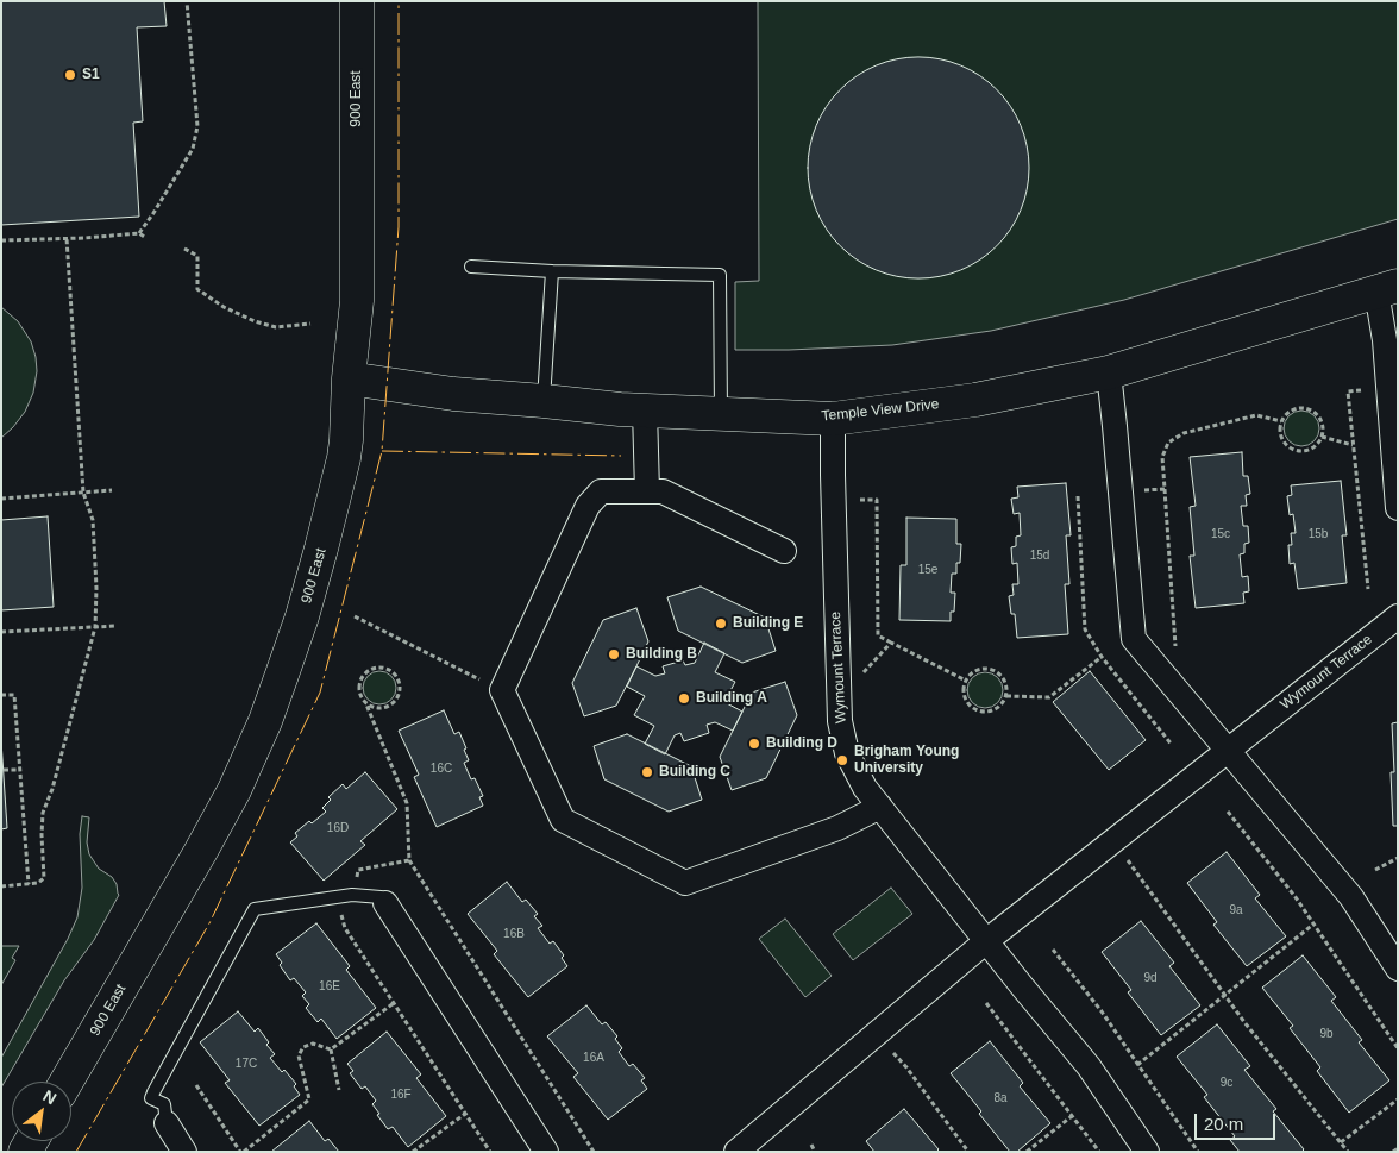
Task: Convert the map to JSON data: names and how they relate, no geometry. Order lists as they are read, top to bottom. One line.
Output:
{"streets":{"main road":["900 East","Temple View Drive"],"street":["Wymount Terrace"]},"crossings":[["900 East","Temple View Drive"],["Temple View Drive","Wymount Terrace"]],"places":["S1","Building E","Building B","Building A","Building D","Brigham Young University","Building C"],"house_numbers":["15c","15b","15d","15e","16C","16D","9a","16B","9d","16E","9b","16A","17C","9c","16F","8a"],"scale_bar":"20 m","north":"top right"}
